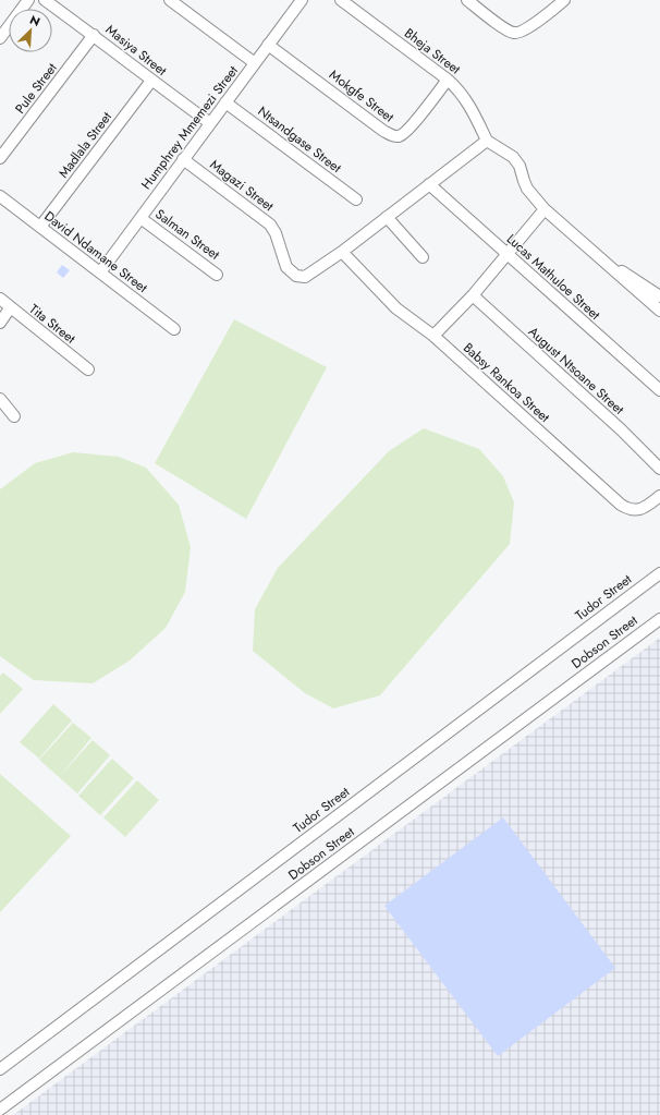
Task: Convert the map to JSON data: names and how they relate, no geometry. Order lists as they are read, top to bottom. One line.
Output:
{"streets":{"street":["Masiya Street","Bheja Street","Pule Street","Mokgfe Street","Humphrey Mmemezi Street","Ntsandgase Street","Madlala Street","Magazi Street","Salman Street","David Ndamane Street","Lucas Mathuloe Street","Tita Street","August Ntsoane Street","Babsy Rankoa Street","Tudor Street","Dobson Street"]},"crossings":[["Masiya Street","Pule Street"],["Masiya Street","Humphrey Mmemezi Street"],["Masiya Street","Madlala Street"],["Bheja Street","Mokgfe Street"],["Mokgfe Street","Humphrey Mmemezi Street"],["Humphrey Mmemezi Street","Ntsandgase Street"],["Humphrey Mmemezi Street","Magazi Street"],["Humphrey Mmemezi Street","Salman Street"],["Humphrey Mmemezi Street","David Ndamane Street"],["Madlala Street","David Ndamane Street"],["Magazi Street","Babsy Rankoa Street"]],"north":"top right"}
